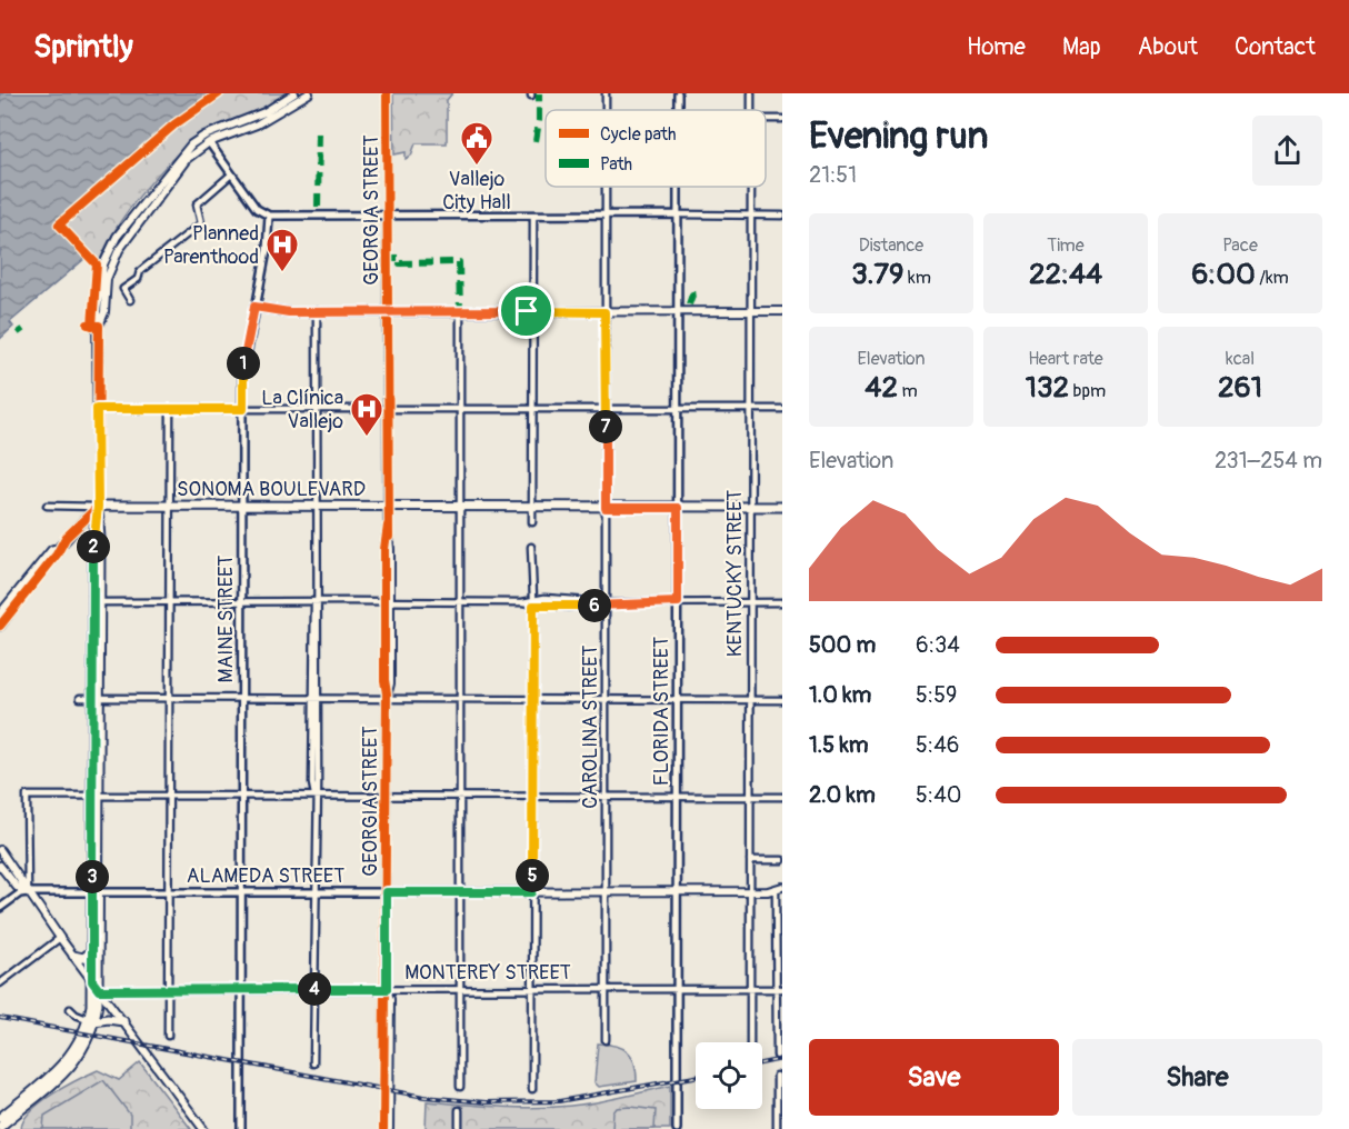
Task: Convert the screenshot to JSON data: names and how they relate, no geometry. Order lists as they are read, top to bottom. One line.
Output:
{"streets":{"main road":["GEORGIA STREET","SONOMA BOULEVARD","ALAMEDA STREET"],"street":["KENTUCKY STREET","MAINE STREET","FLORIDA STREET","CAROLINA STREET","MONTEREY STREET"]},"crossings":[["GEORGIA STREET","SONOMA BOULEVARD"],["GEORGIA STREET","ALAMEDA STREET"],["GEORGIA STREET","MONTEREY STREET"],["SONOMA BOULEVARD","KENTUCKY STREET"],["SONOMA BOULEVARD","MAINE STREET"],["SONOMA BOULEVARD","FLORIDA STREET"],["SONOMA BOULEVARD","CAROLINA STREET"],["KENTUCKY STREET","ALAMEDA STREET"],["KENTUCKY STREET","MONTEREY STREET"],["MAINE STREET","ALAMEDA STREET"],["MAINE STREET","MONTEREY STREET"],["FLORIDA STREET","ALAMEDA STREET"],["FLORIDA STREET","MONTEREY STREET"],["CAROLINA STREET","ALAMEDA STREET"],["CAROLINA STREET","MONTEREY STREET"]],"places":{"public building":["Vallejo City Hall"],"hospital":["Planned Parenthood","La Clínica Vallejo"]},"legend":["Cycle path","Path"],"page":{"header":"Sprintly","nav":["Home","Map","About","Contact"],"heading":["Evening run","21:51"],"stats":[["Distance","3.79 km"],["Time","22:44"],["Pace","6:00 /km"],["Elevation","42 m"],["Heart rate","132 bpm"],["kcal","261"]],"pins":["1","7","2","6","5","3","4"],"chart":["Elevation","231–254 m"],"list":[{"name":"500 m","note":"6:34"},{"name":"1.0 km","note":"5:59"},{"name":"1.5 km","note":"5:46"},{"name":"2.0 km","note":"5:40"}],"buttons":["Save","Share"]}}
